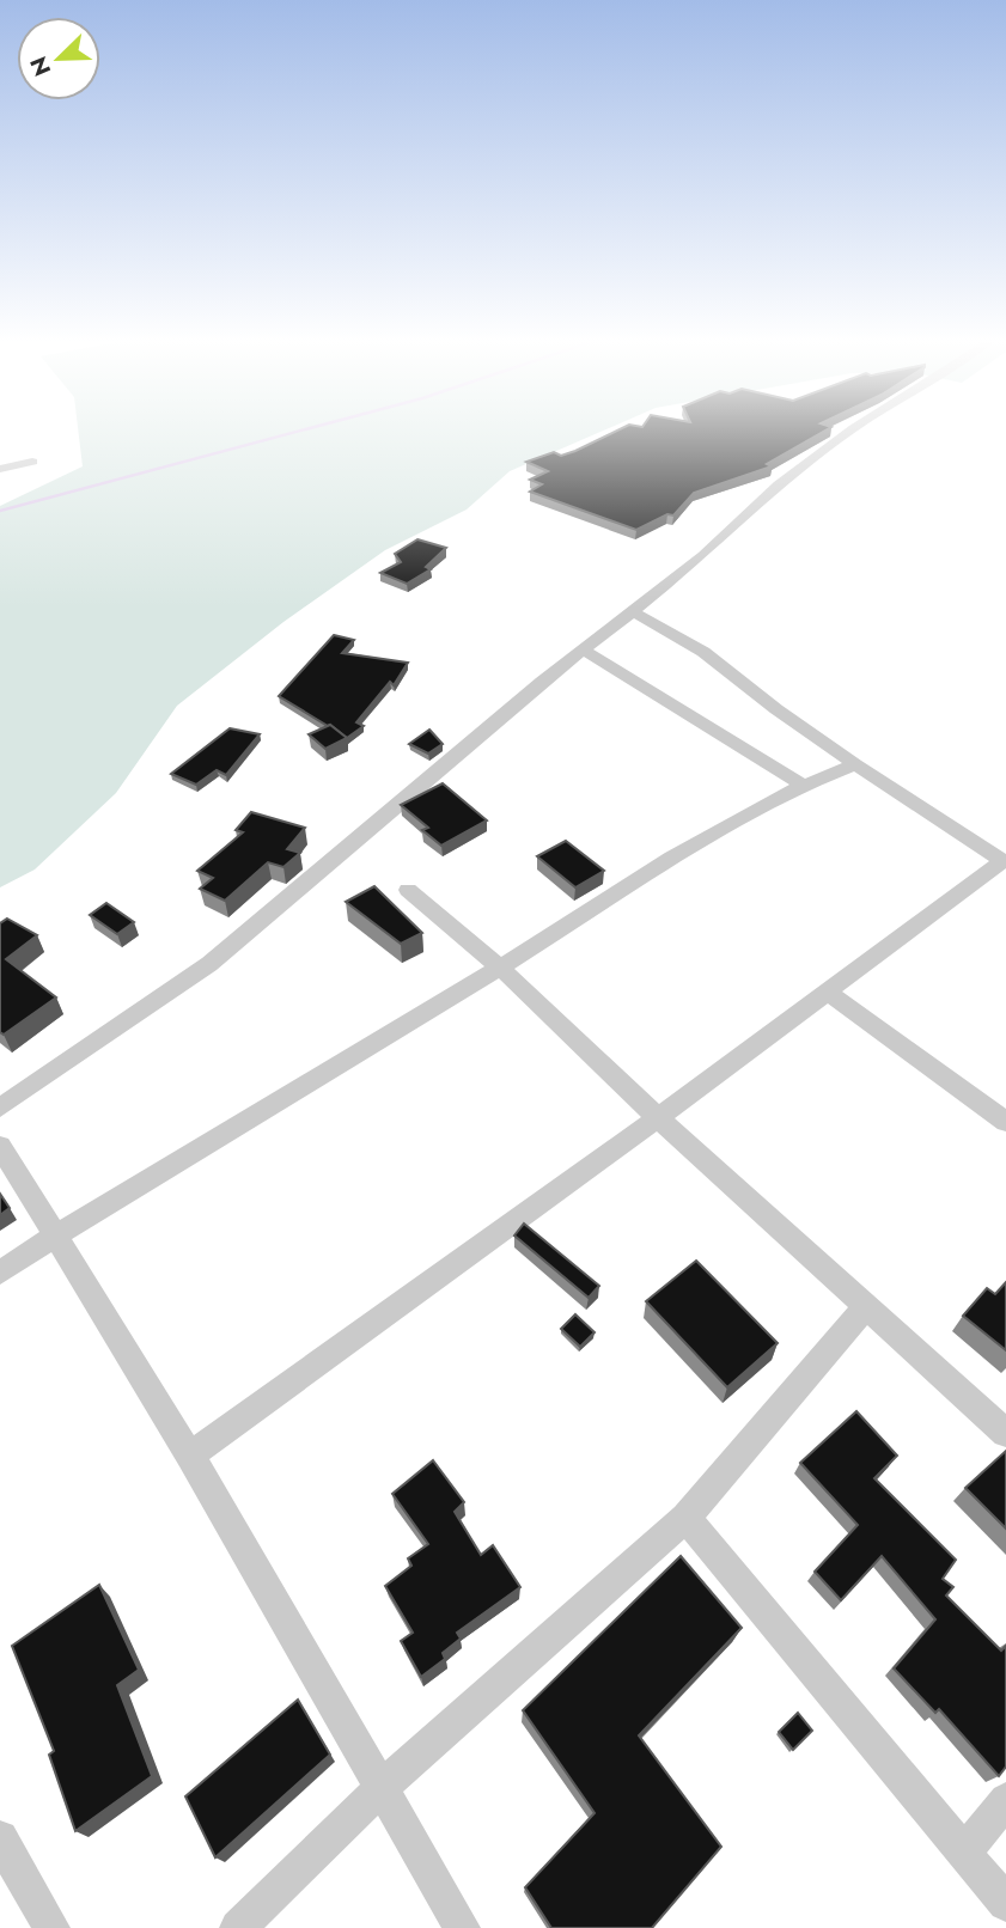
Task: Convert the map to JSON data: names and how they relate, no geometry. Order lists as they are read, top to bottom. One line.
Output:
{"north":"bottom left"}
